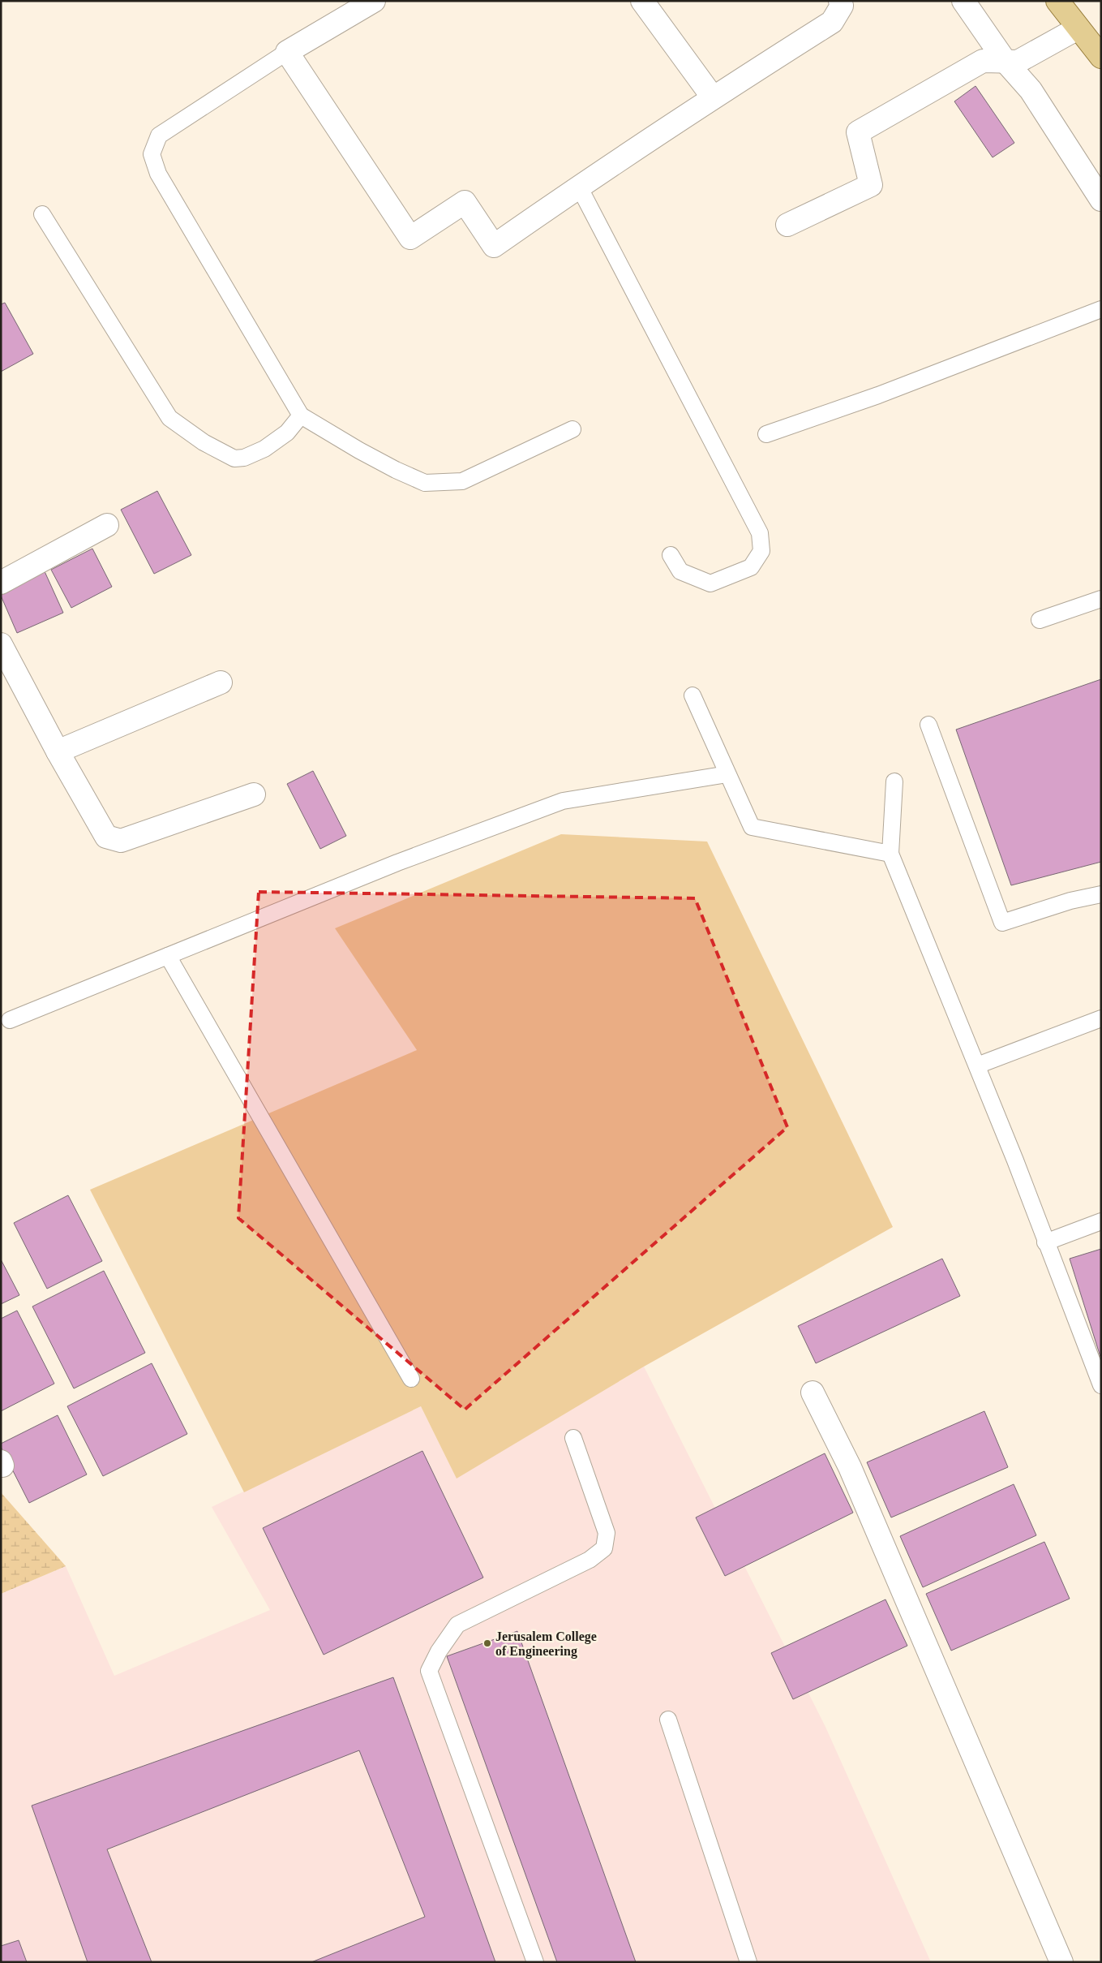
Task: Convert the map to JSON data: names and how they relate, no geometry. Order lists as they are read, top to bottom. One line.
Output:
{"places":["Jerusalem College of Engineering"]}
